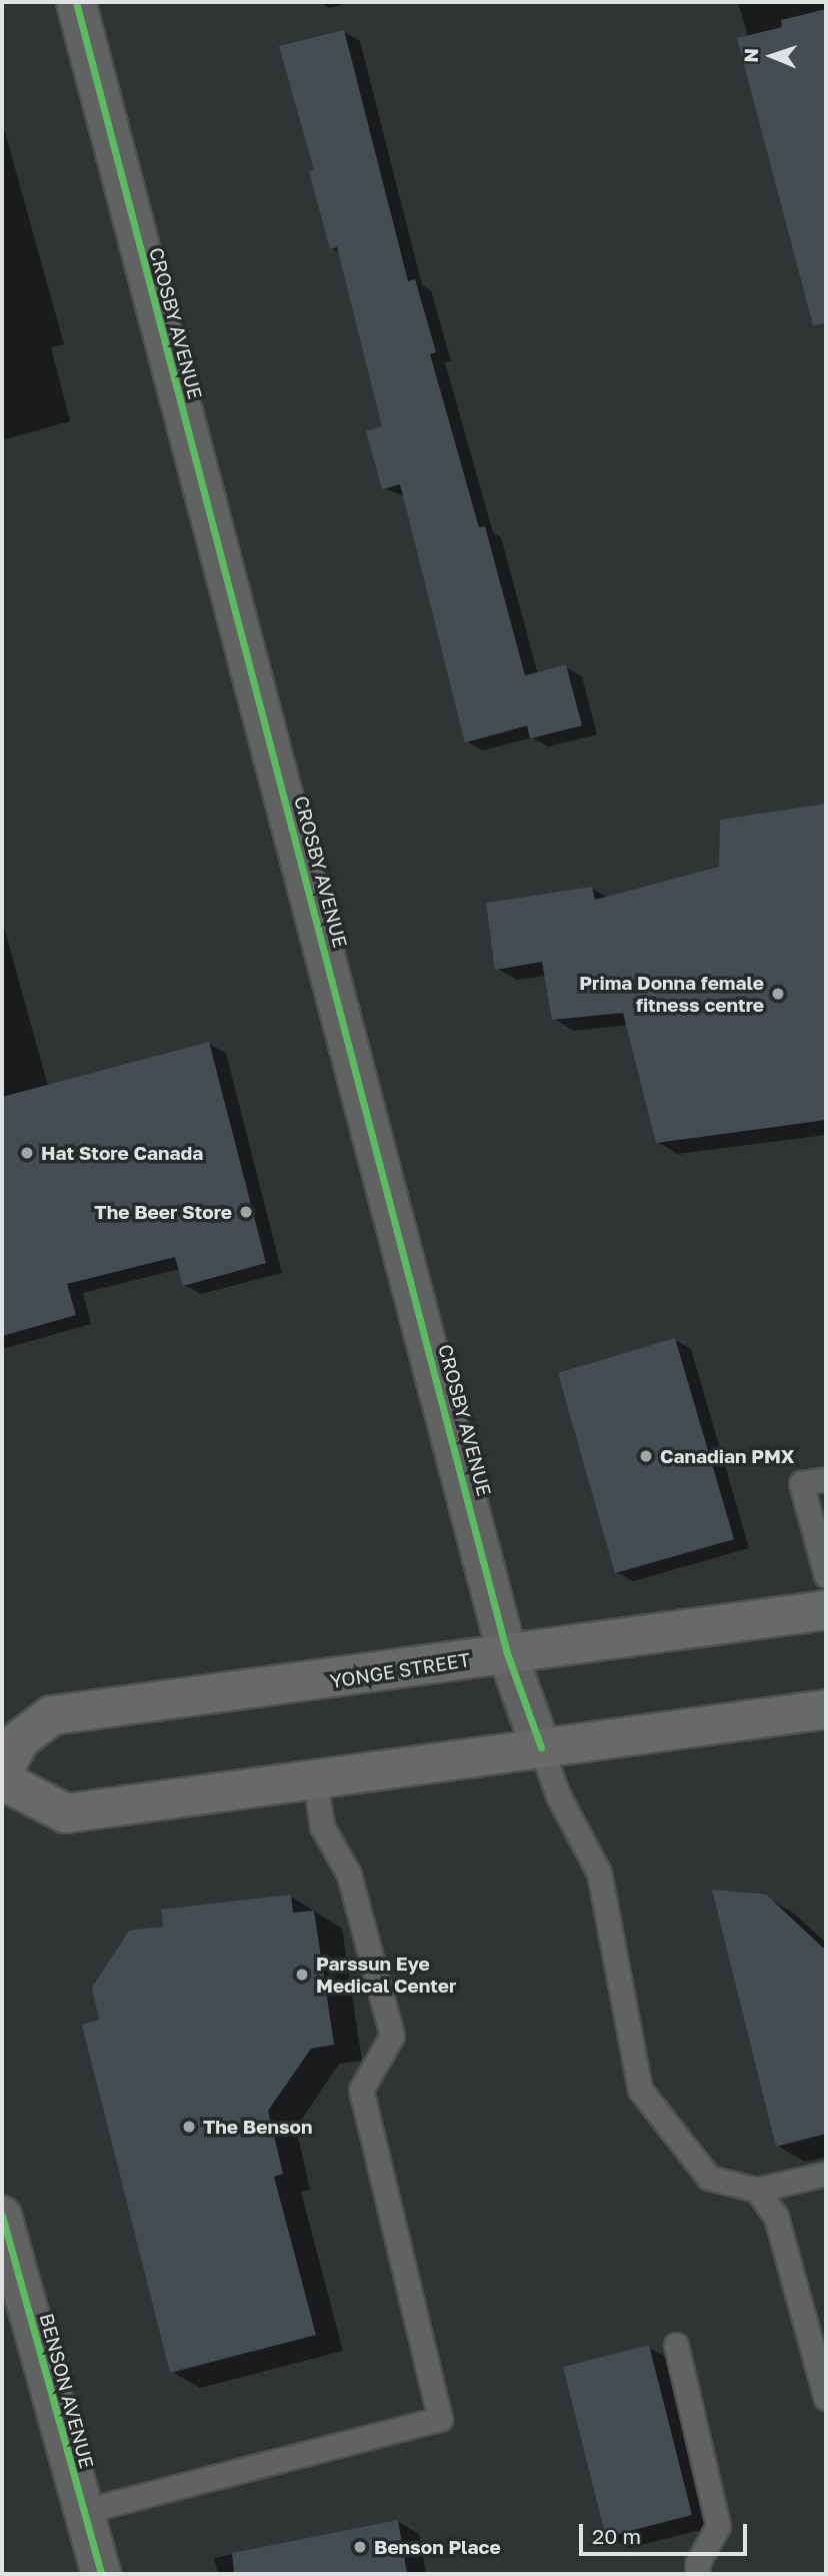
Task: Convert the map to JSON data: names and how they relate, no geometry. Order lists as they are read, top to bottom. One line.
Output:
{"streets":{"main road":["YONGE STREET"],"street":["CROSBY AVENUE","BENSON AVENUE"]},"crossings":[["CROSBY AVENUE","YONGE STREET"]],"places":["Prima Donna female fitness centre","Hat Store Canada","The Beer Store","Canadian PMX","Parssun Eye Medical Center","The Benson","Benson Place"],"scale_bar":"20 m","north":"left"}
